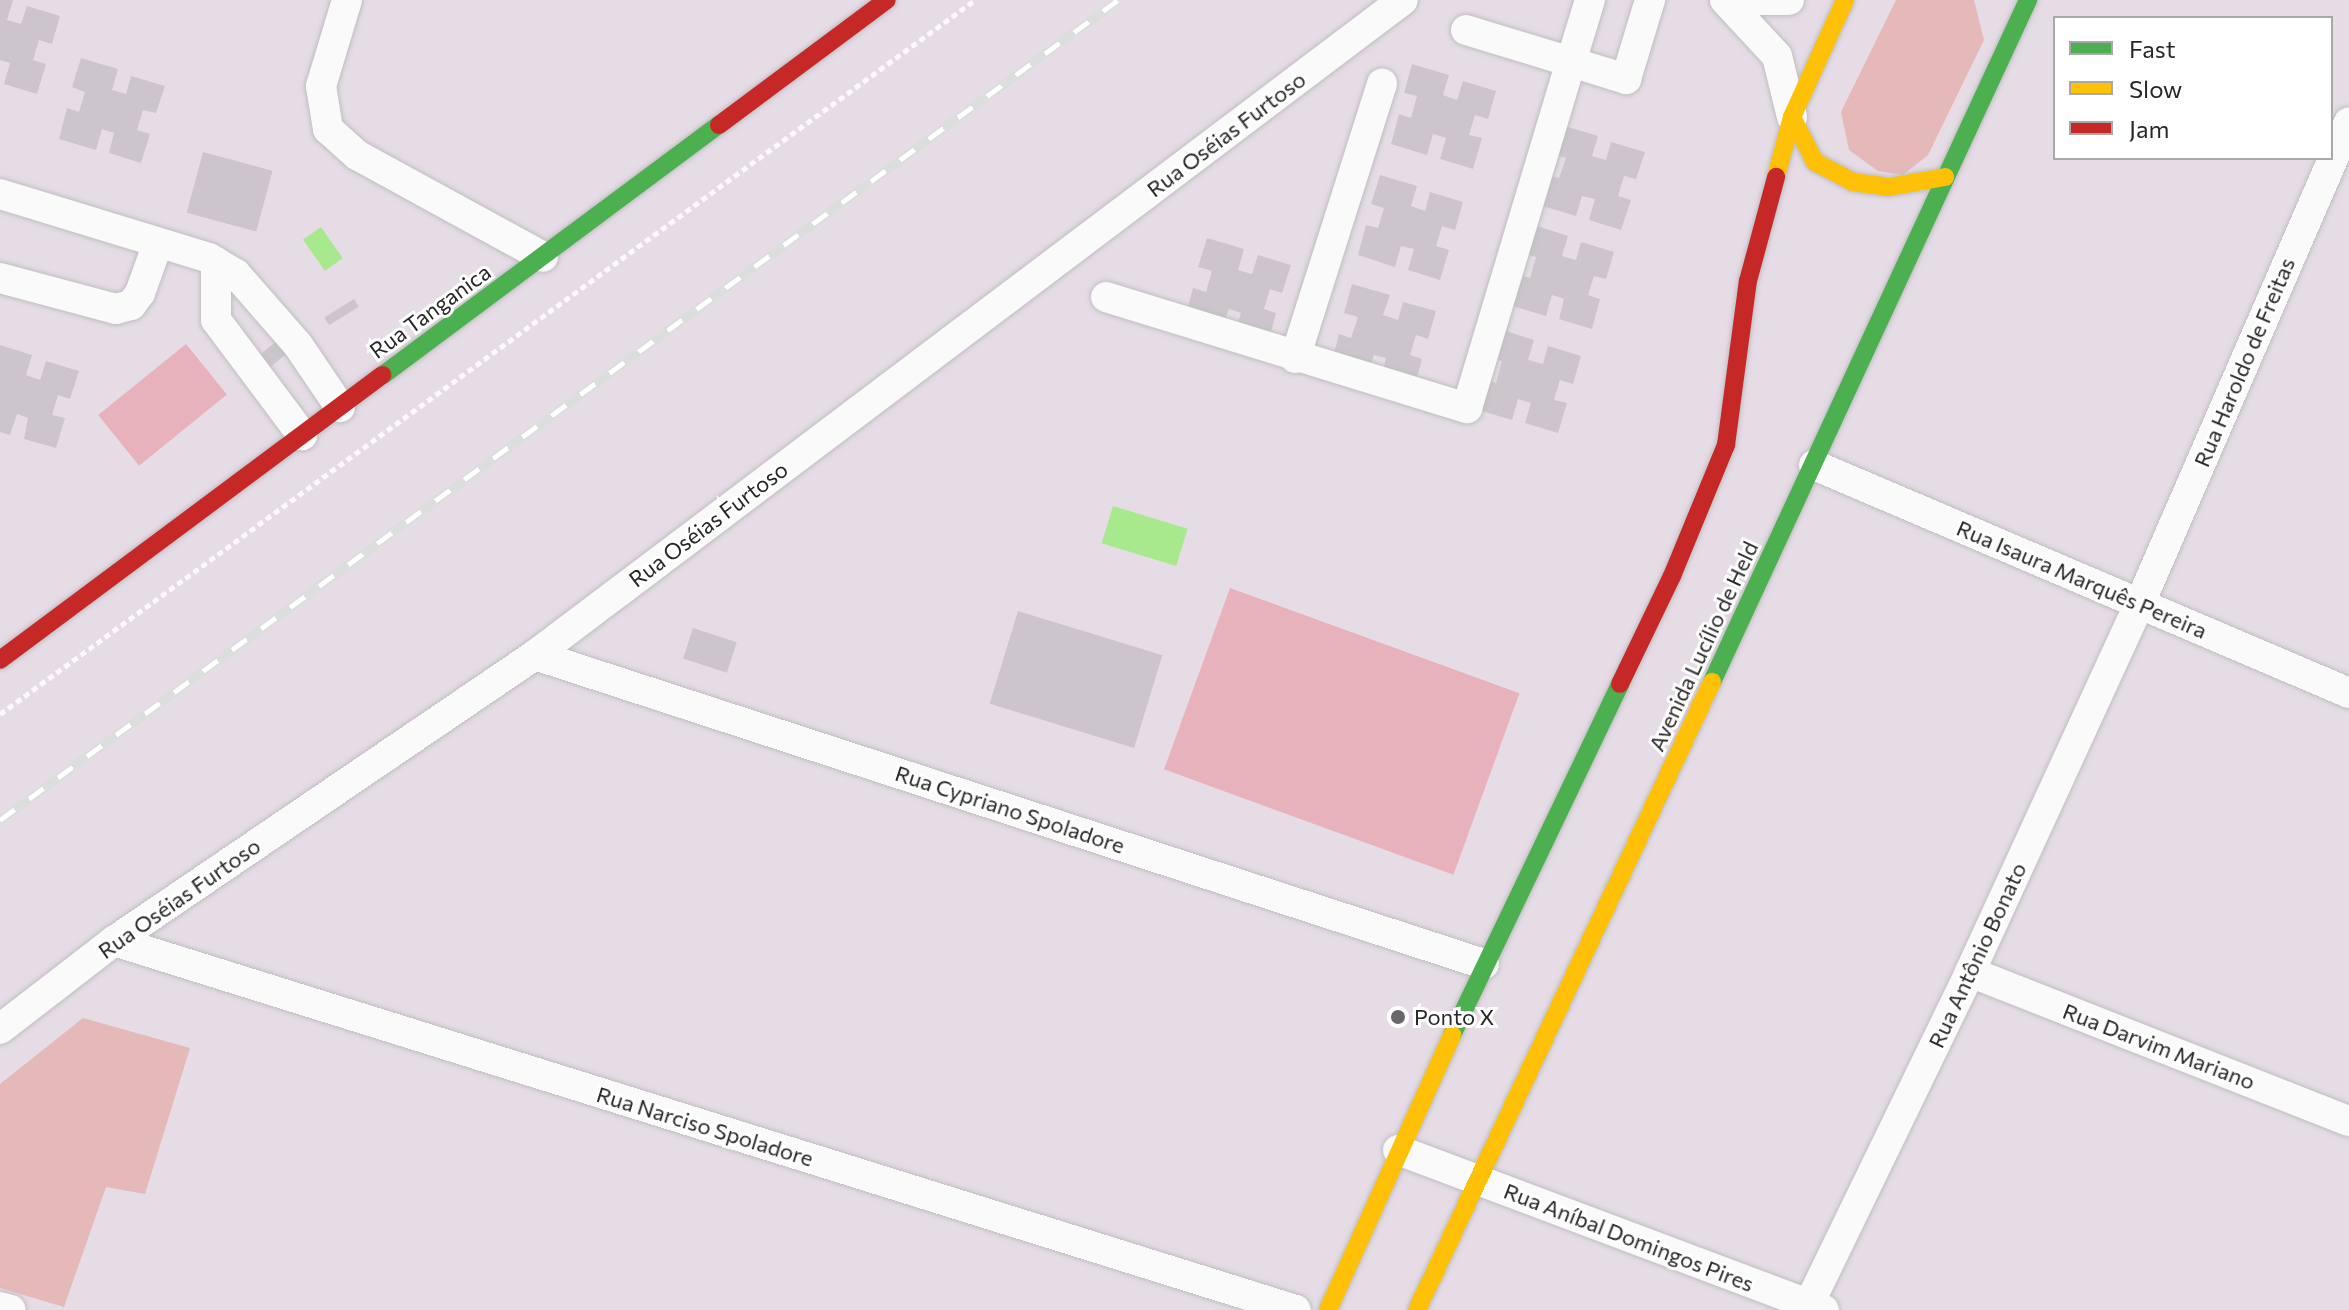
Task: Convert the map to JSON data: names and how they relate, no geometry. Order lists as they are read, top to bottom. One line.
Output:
{"streets":{"main road":["Rua Tanganica","Avenida Lucílio de Held"],"street":["Rua Oséias Furtoso","Rua Haroldo de Freitas","Rua Isaura Marquês Pereira","Rua Cypriano Spoladore","Rua Antônio Bonato","Rua Darvim Mariano","Rua Narciso Spoladore","Rua Aníbal Domingos Pires"]},"crossings":[["Rua Oséias Furtoso","Rua Cypriano Spoladore"],["Rua Oséias Furtoso","Rua Narciso Spoladore"],["Rua Haroldo de Freitas","Rua Isaura Marquês Pereira"],["Rua Haroldo de Freitas","Rua Antônio Bonato"],["Rua Isaura Marquês Pereira","Avenida Lucílio de Held"],["Rua Isaura Marquês Pereira","Rua Antônio Bonato"],["Avenida Lucílio de Held","Rua Aníbal Domingos Pires"],["Rua Antônio Bonato","Rua Darvim Mariano"],["Rua Antônio Bonato","Rua Aníbal Domingos Pires"]],"places":["Ponto X"],"legend":["Fast","Slow","Jam"]}
